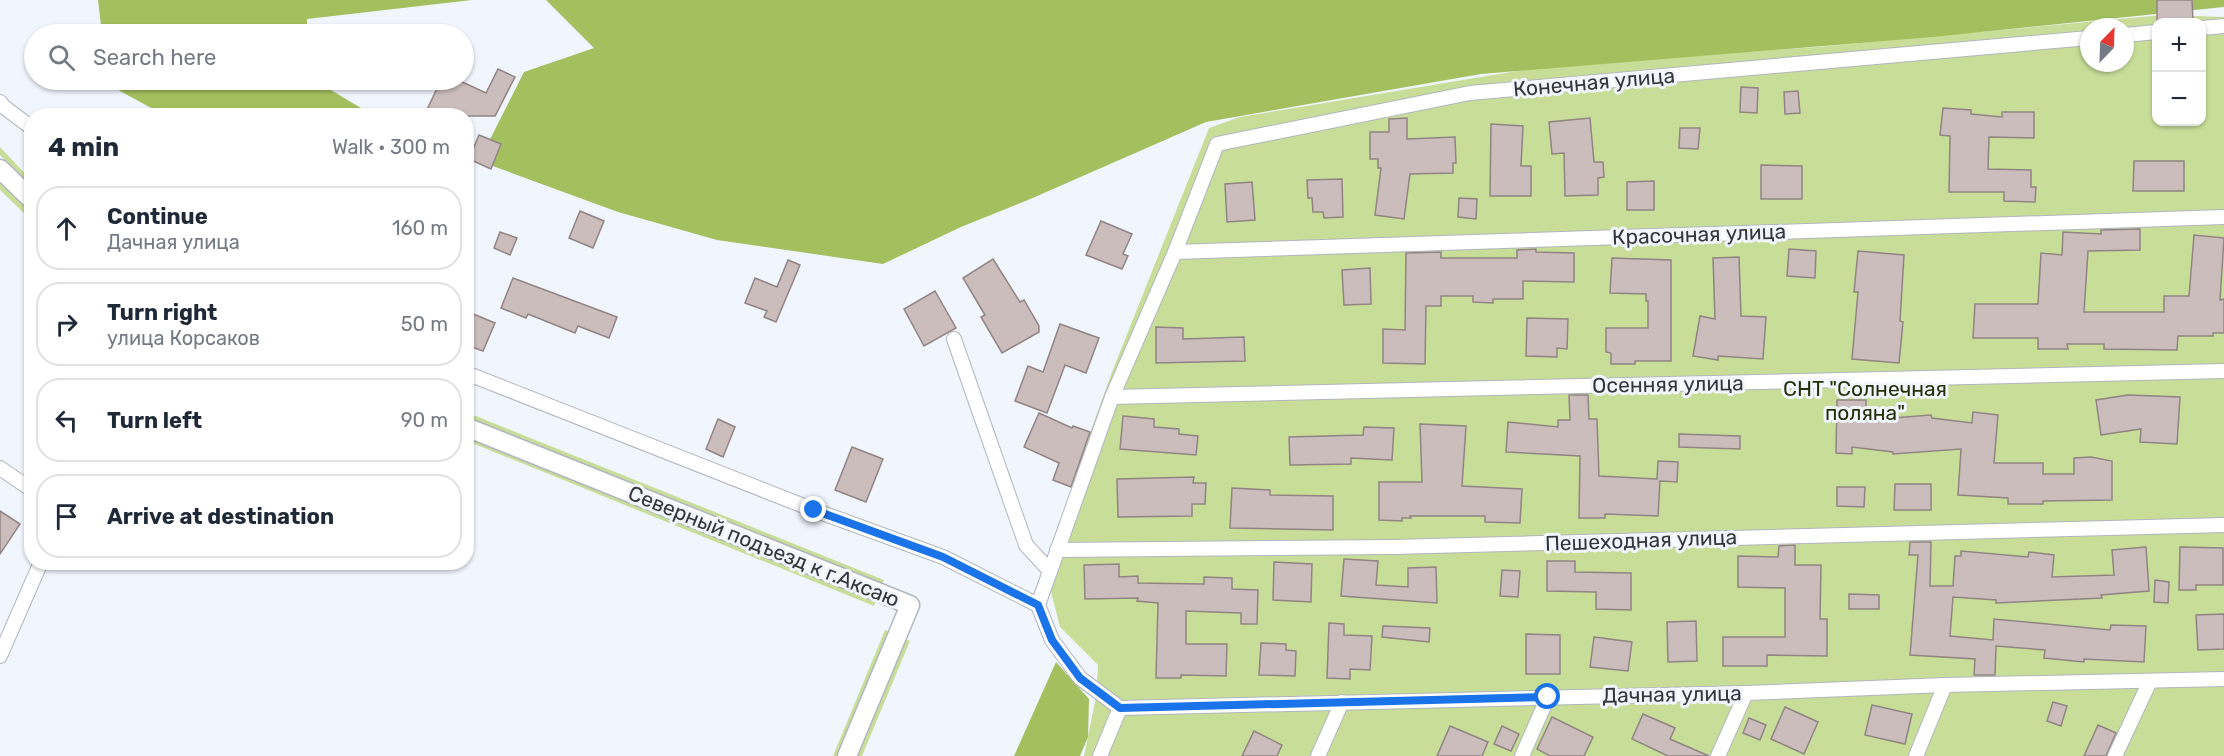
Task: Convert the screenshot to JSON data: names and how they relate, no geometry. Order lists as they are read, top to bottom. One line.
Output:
{"streets":{"street":["Конечная улица","Красочная улица","Осенняя улица","Пешеходная улица","Северный подъезд к г.Аксаю","Дачная улица"]},"crossings":[["Конечная улица","Красочная улица"]],"parks":["СНТ \"Солнечная поляна\""],"north":"top right","page":{"map_buttons":["+","−"],"search":"Search here","heading":["4 min","Walk · 300 m"],"list":[["Continue","Дачная улица","160 m"],["Turn right","улица Корсаков","50 m"],["Turn left","90 m"],"Arrive at destination"]}}
